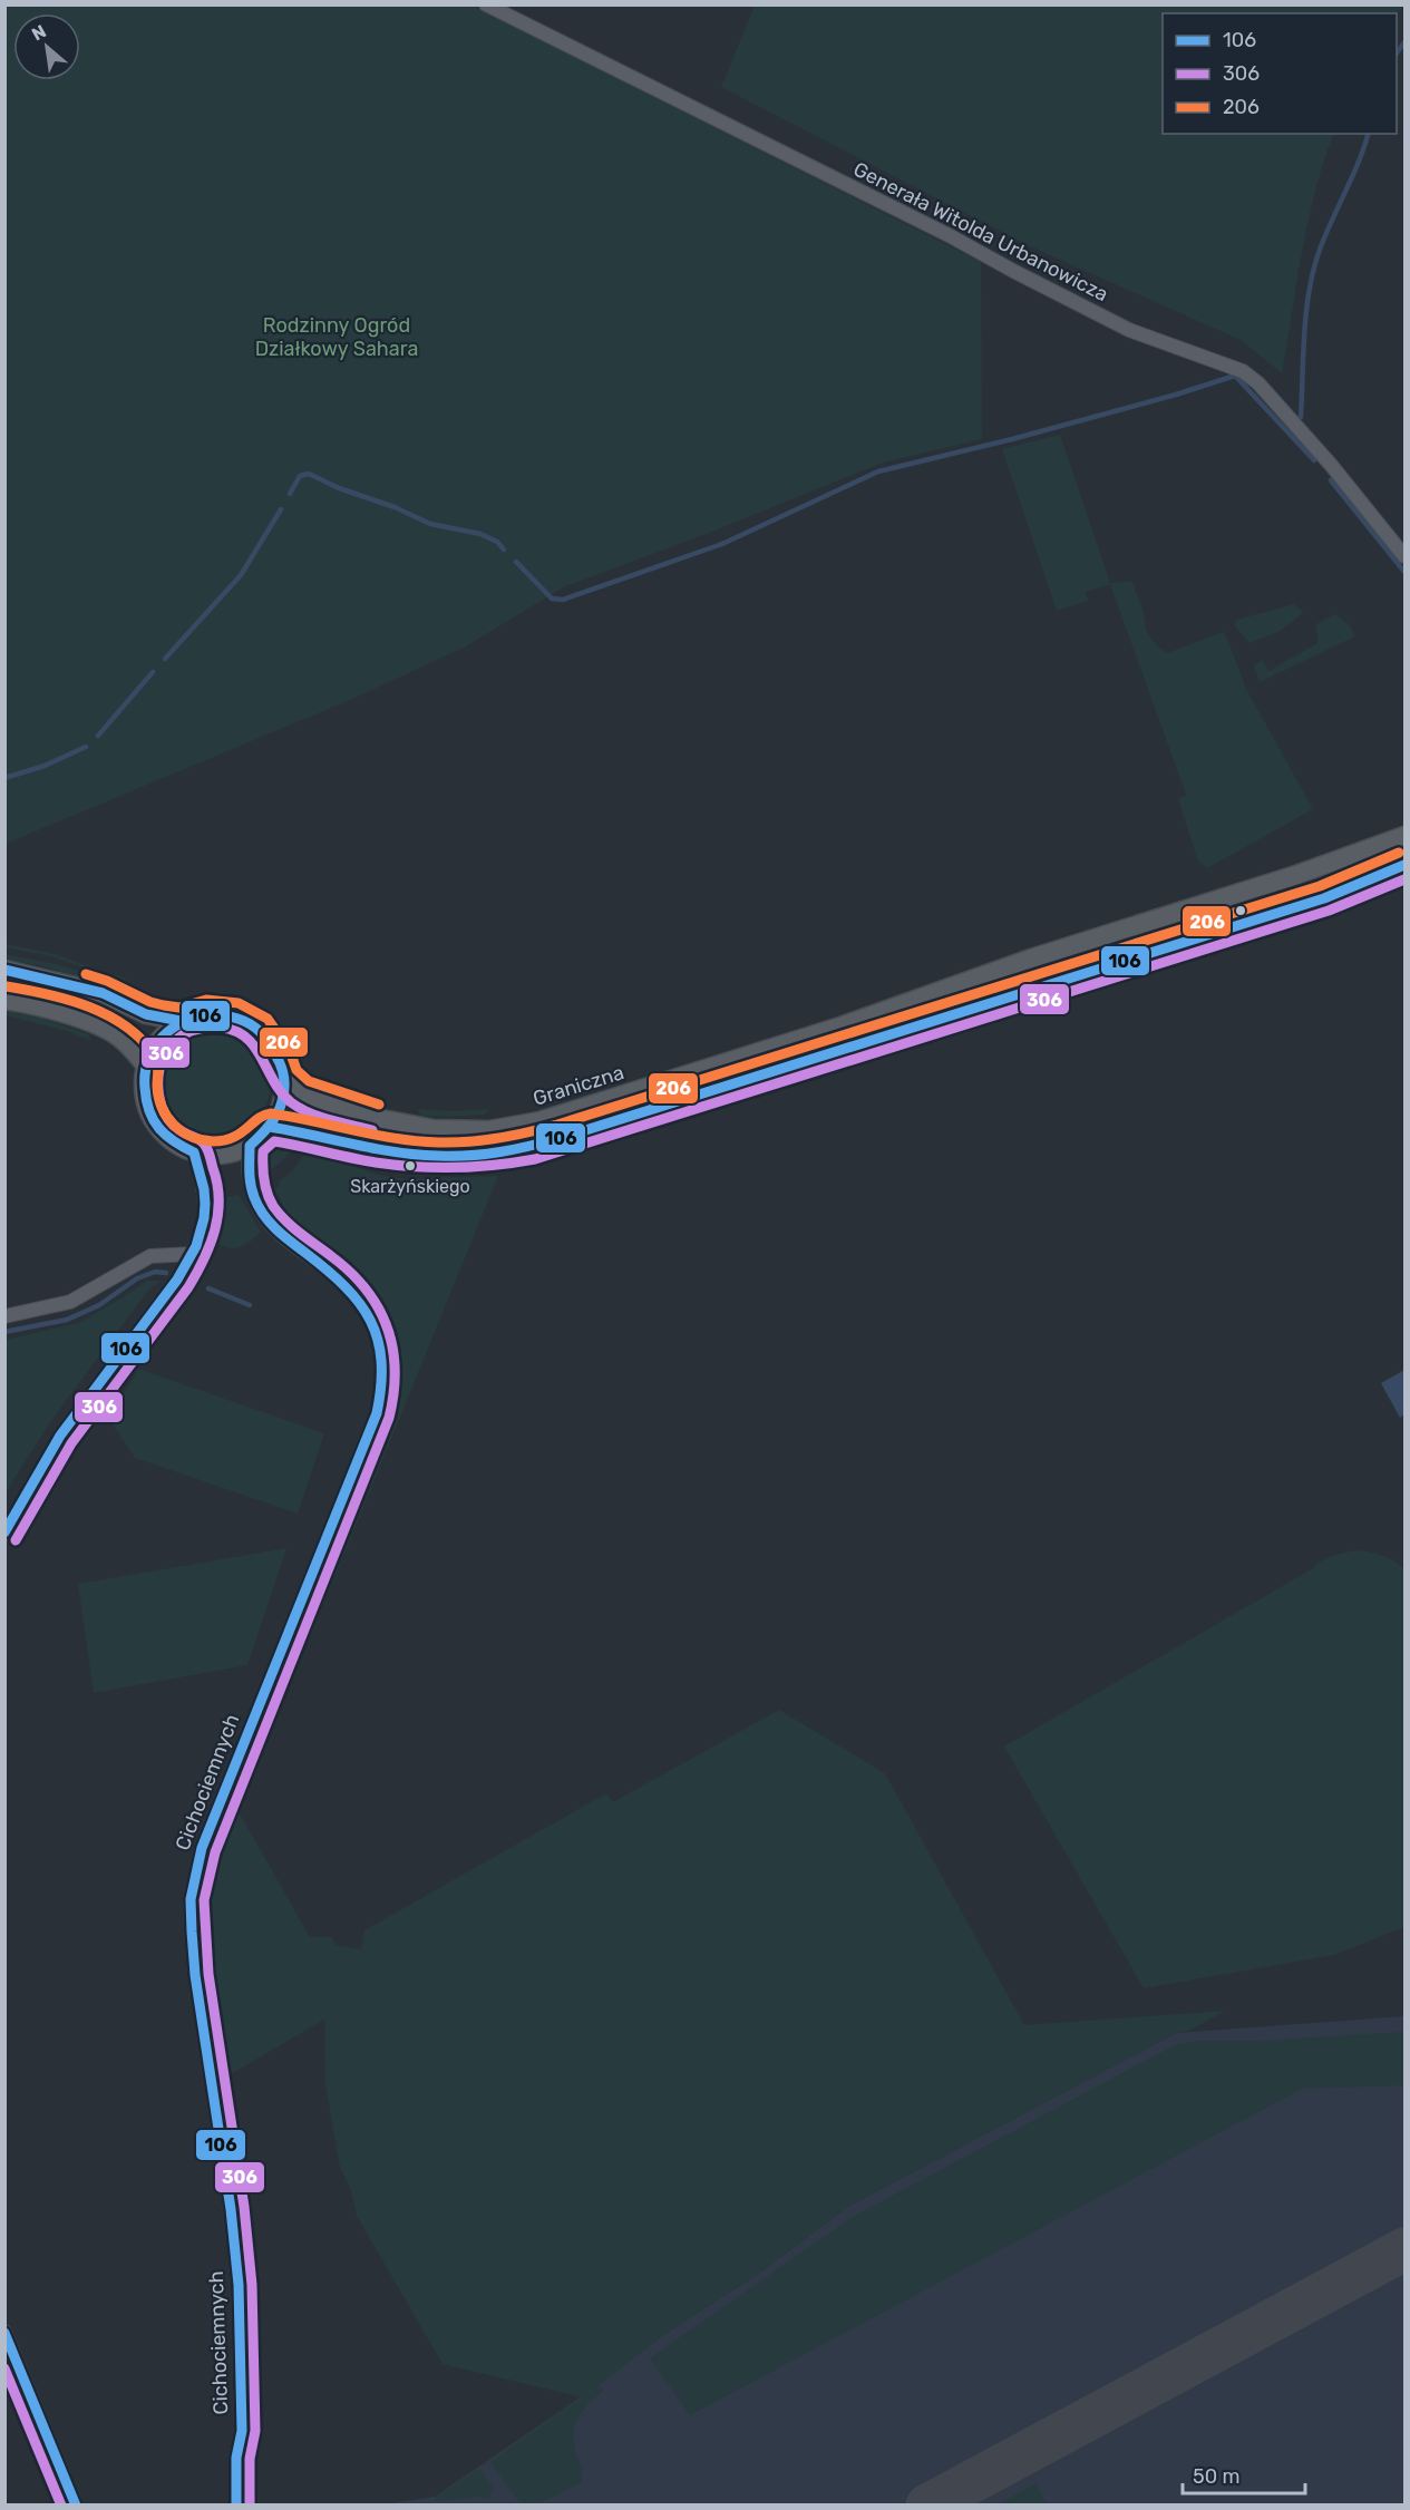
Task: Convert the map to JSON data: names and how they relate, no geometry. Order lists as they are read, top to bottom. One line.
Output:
{"streets":{"main road":["Graniczna"],"street":["Generała Witolda Urbanowicza","Cichociemnych"]},"crossings":[["Graniczna","Cichociemnych"]],"parks":["Rodzinny Ogród Działkowy Sahara"],"places":["Skarżyńskiego"],"lines":["transit line 206","transit line 106","transit line 306"],"legend":["106","306","206"],"scale_bar":"50 m","north":"top left"}
